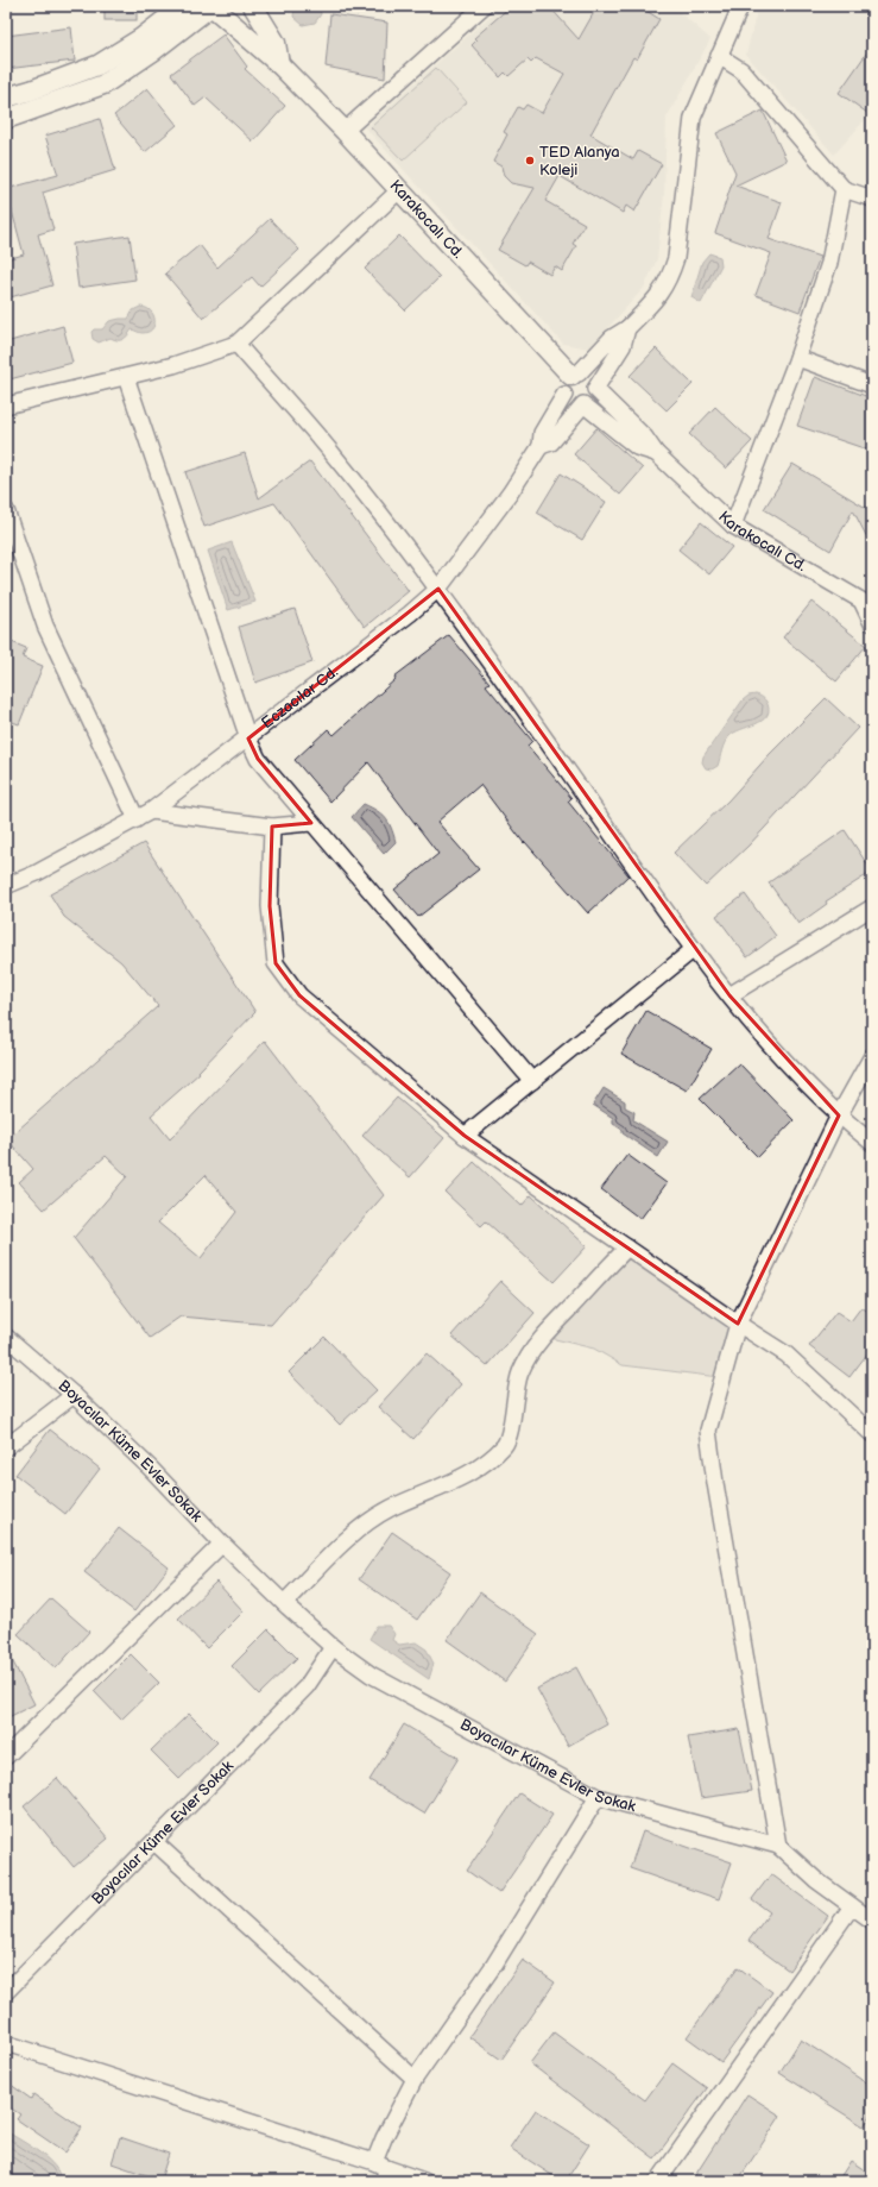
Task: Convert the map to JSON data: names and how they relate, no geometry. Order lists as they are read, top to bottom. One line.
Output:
{"streets":{"street":["Karakocalı Cd.","Eczacılar Cd.","Boyacılar Küme Evler Sokak"]},"places":["TED Alanya Koleji"]}
